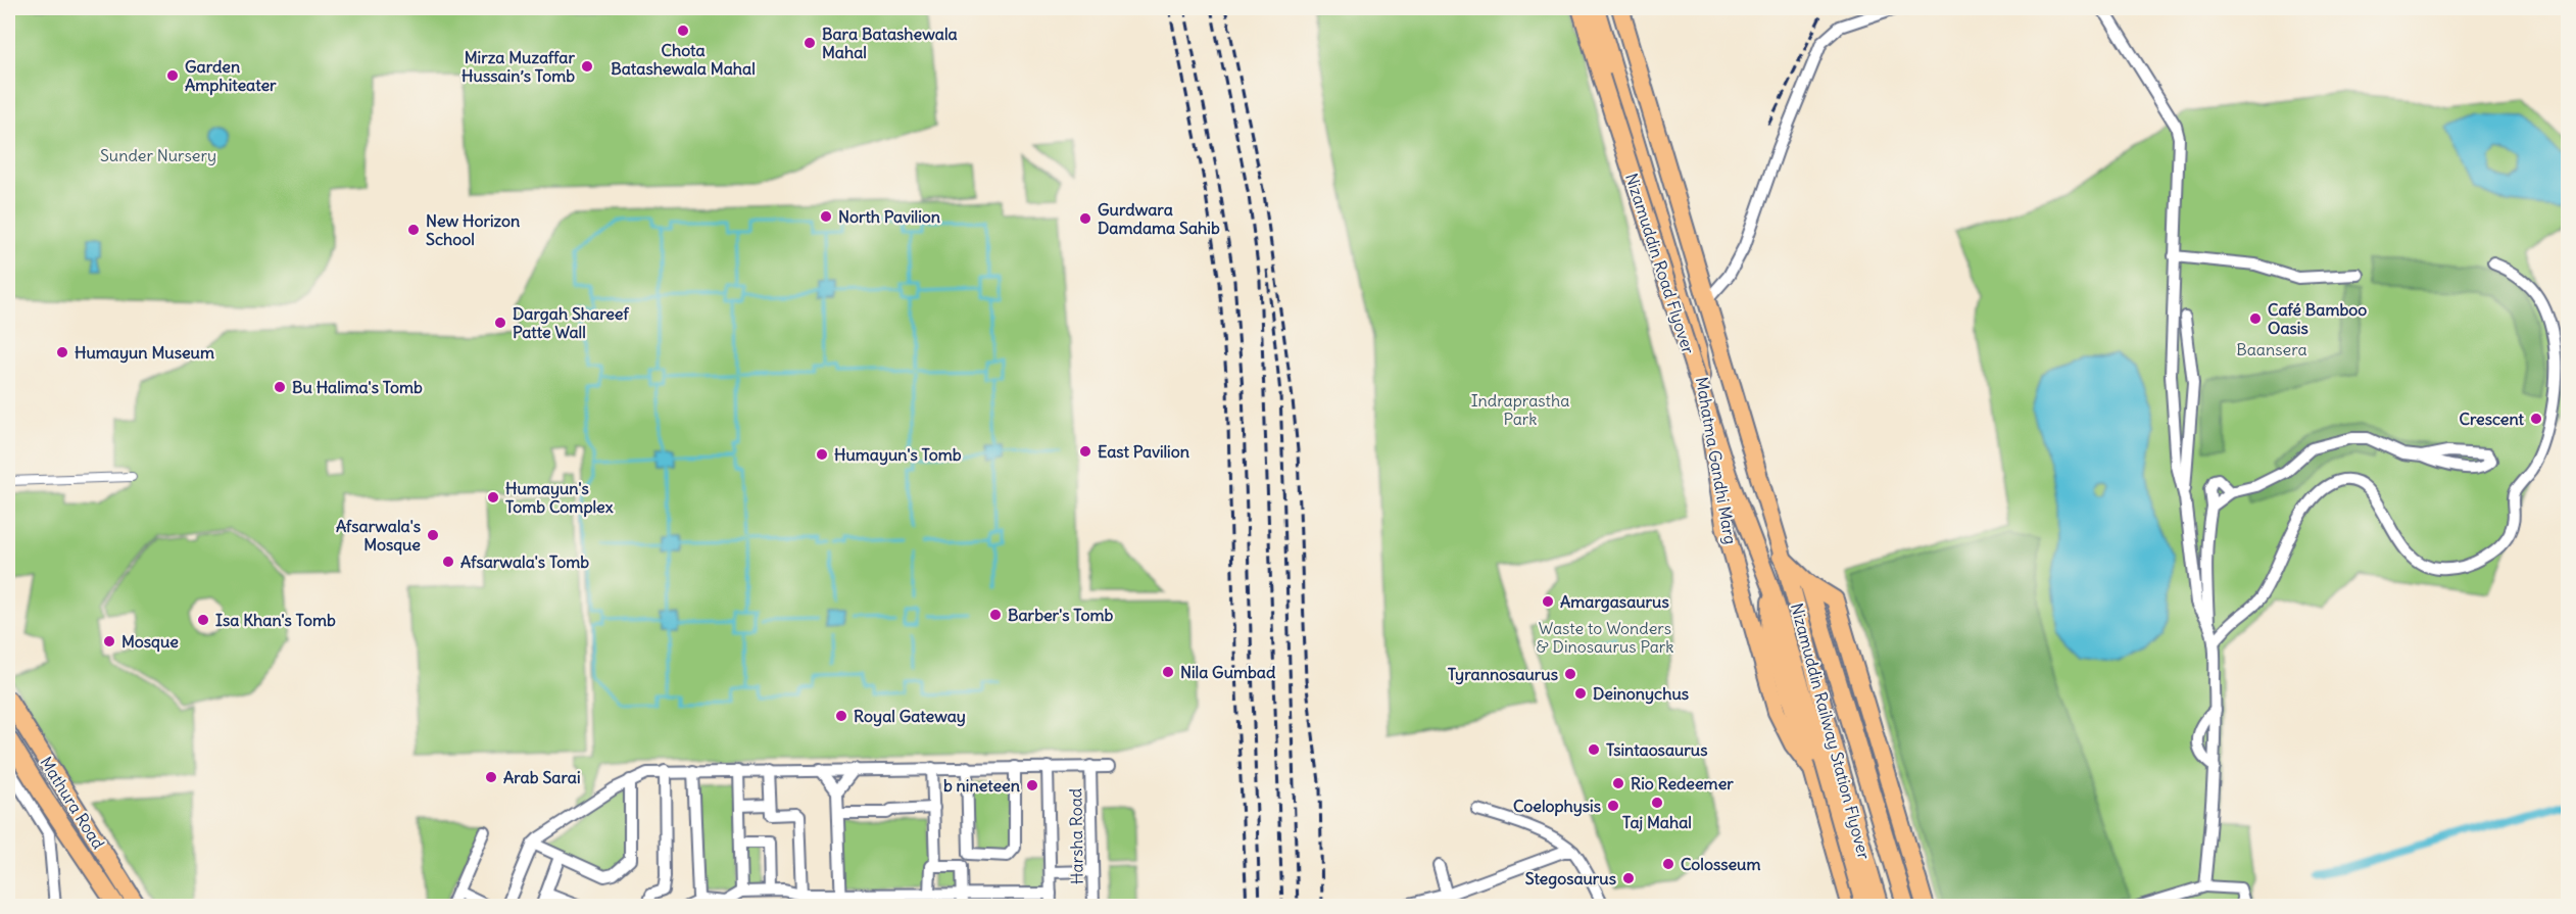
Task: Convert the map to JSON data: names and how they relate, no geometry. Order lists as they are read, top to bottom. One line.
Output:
{"streets":{"main road":["Nizamuddin Road Flyover","Mahatma Gandhi Marg","Nizamuddin Railway Station Flyover","Mathura Road"],"street":["Harsha Road"]},"crossings":[["Nizamuddin Road Flyover","Nizamuddin Railway Station Flyover"],["Mahatma Gandhi Marg","Nizamuddin Railway Station Flyover"]],"parks":["Sunder Nursery","Baansera","Indraprastha Park","Waste to Wonders & Dinosaurus Park"],"places":["Chota Batashewala Mahal","Bara Batashewala Mahal","Mirza Muzaffar Hussain’s Tomb","Garden Amphiteater","North Pavilion","Gurdwara Damdama Sahib","New Horizon School","Café Bamboo Oasis","Dargah Shareef Patte Wall","Humayun Museum","Bu Halima's Tomb","Crescent","East Pavilion","Humayun's Tomb","Humayun's Tomb Complex","Afsarwala's Mosque","Afsarwala's Tomb","Amargasaurus","Barber's Tomb","Isa Khan's Tomb","Mosque","Nila Gumbad","Tyrannosaurus","Deinonychus","Royal Gateway","Tsintaosaurus","Arab Sarai","Rio Redeemer","b nineteen","Taj Mahal","Coelophysis","Colosseum","Stegosaurus"]}
